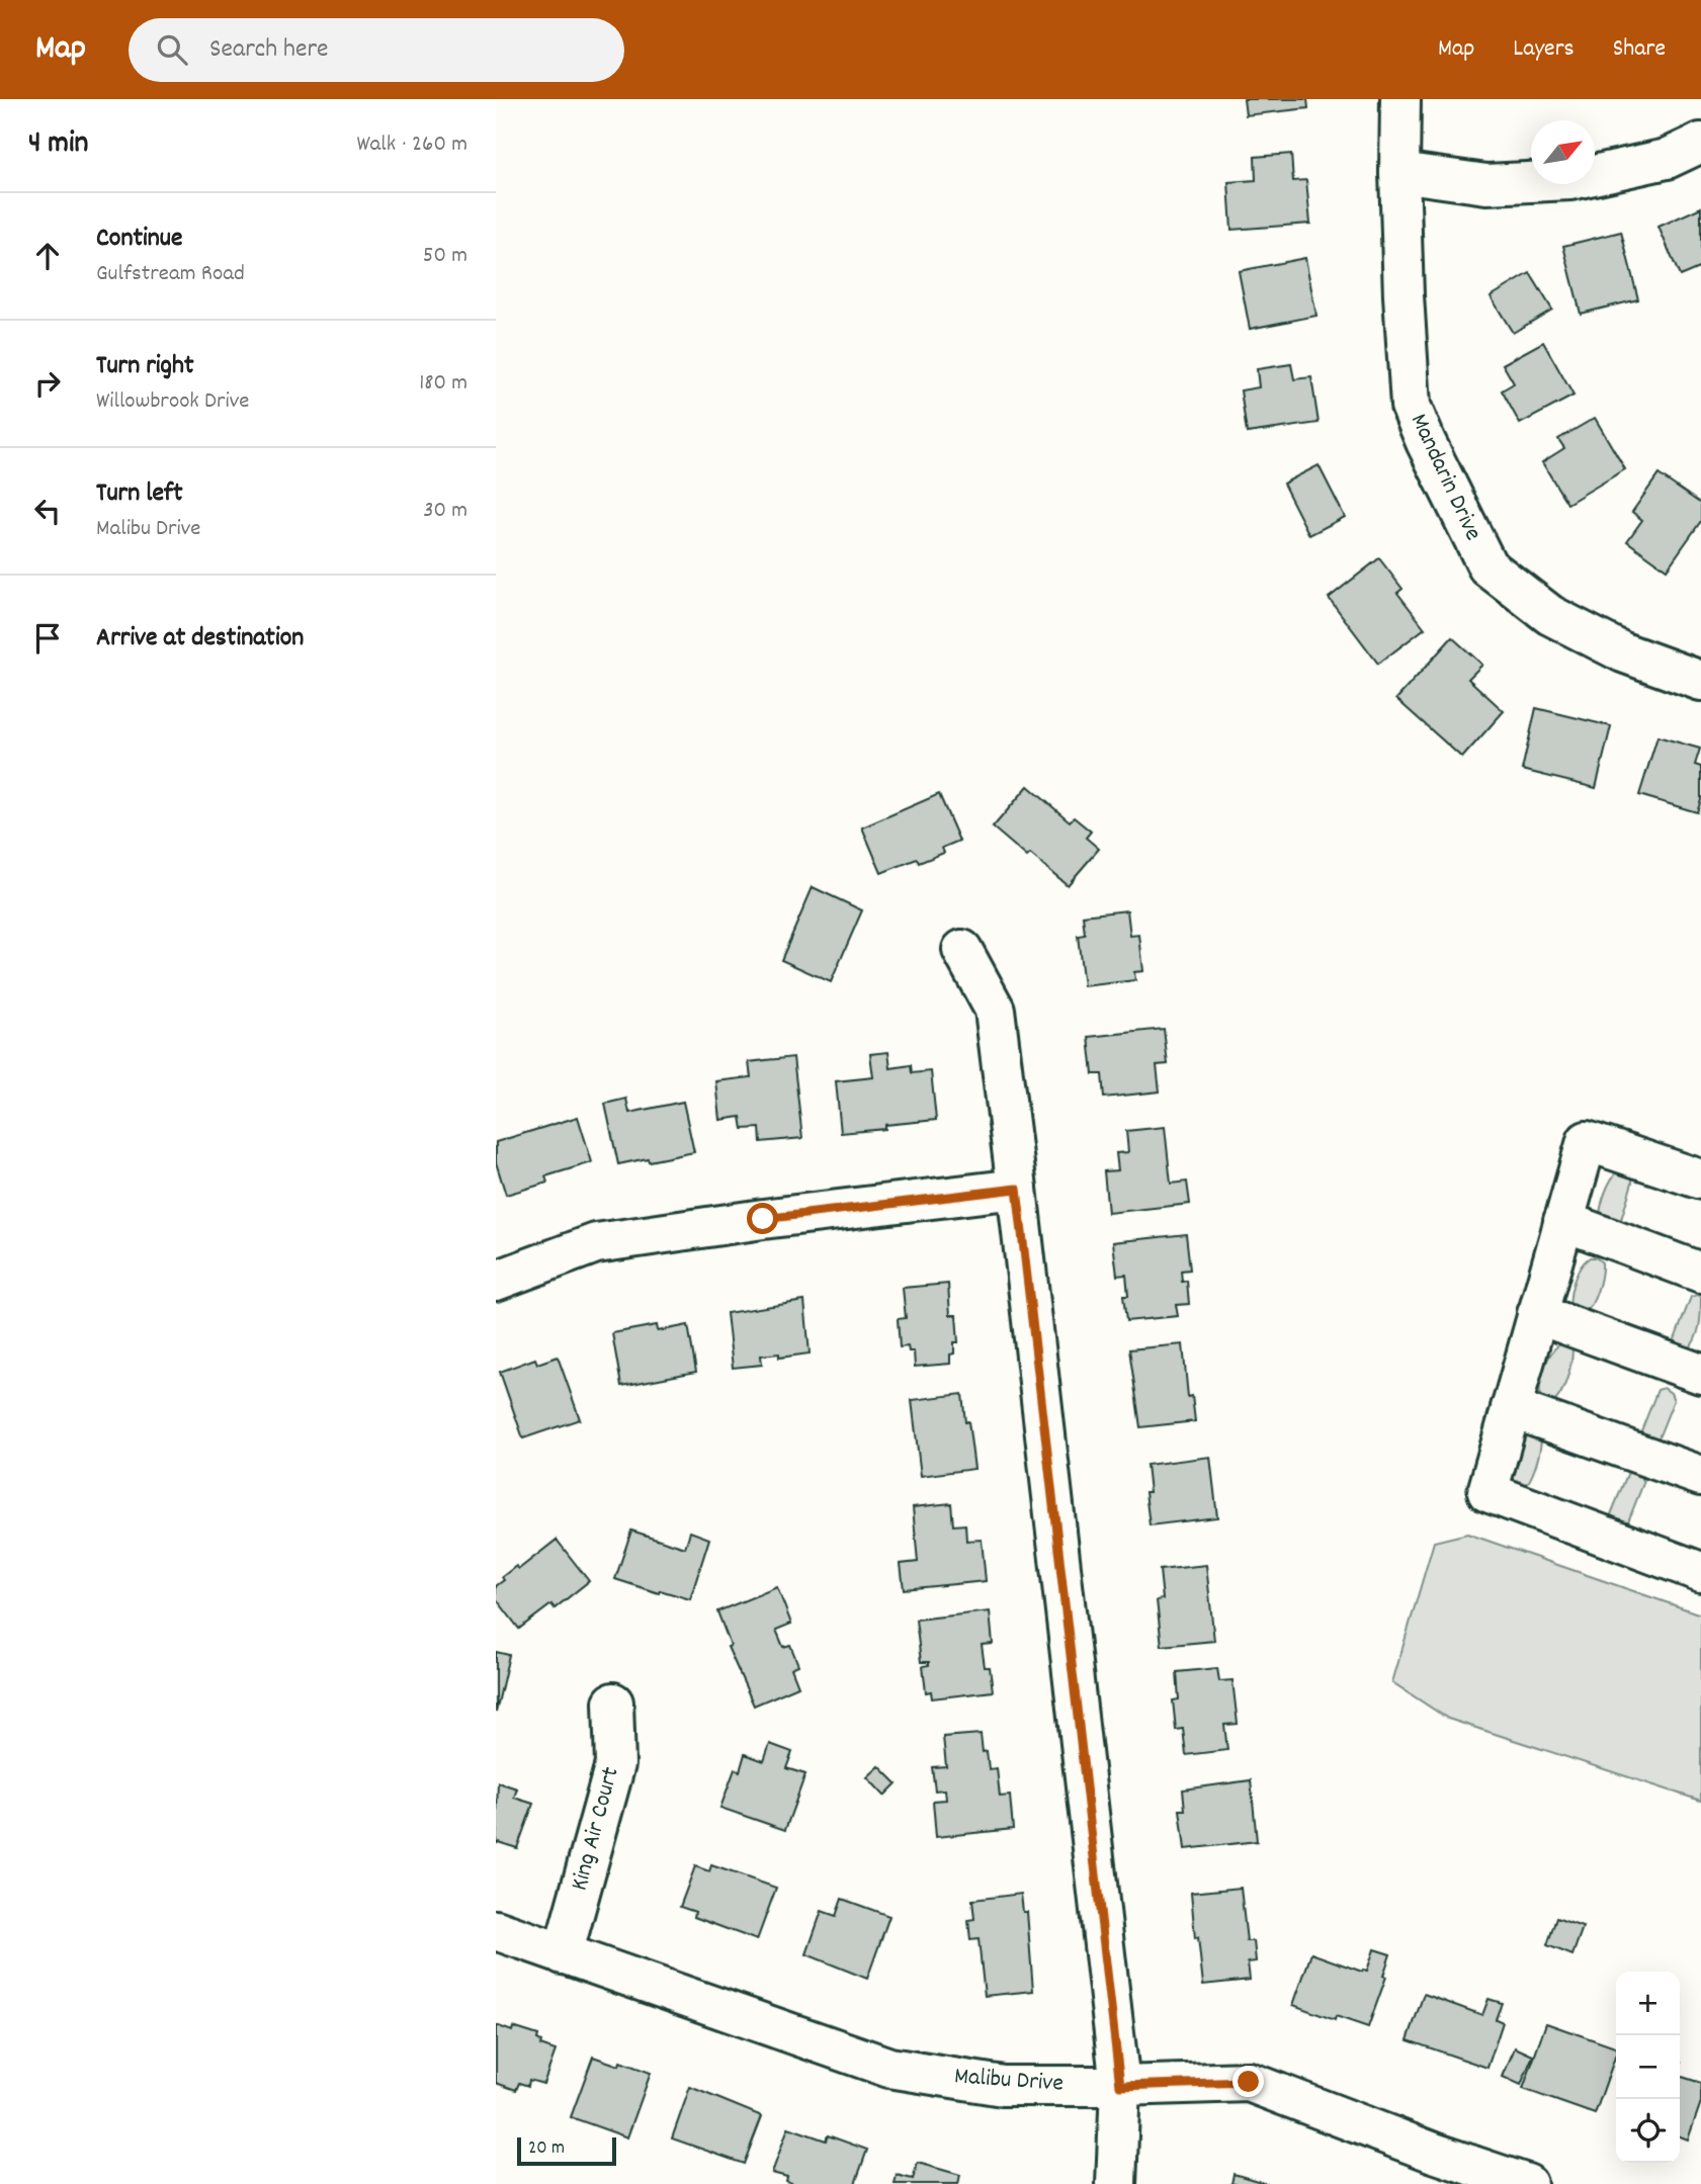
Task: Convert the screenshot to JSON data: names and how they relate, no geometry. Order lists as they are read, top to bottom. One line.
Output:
{"streets":{"street":["Mandarin Drive","King Air Court","Malibu Drive"]},"crossings":[["King Air Court","Malibu Drive"]],"scale_bar":"20 m","north":"top right","page":{"header":"Map","search":"Search here","nav":["Map","Layers","Share"],"heading":["4 min","Walk · 260 m"],"list":[["Continue","Gulfstream Road","50 m"],["Turn right","Willowbrook Drive","180 m"],["Turn left","Malibu Drive","30 m"],"Arrive at destination"],"map_buttons":["+","−"],"scale":"20 m"}}
